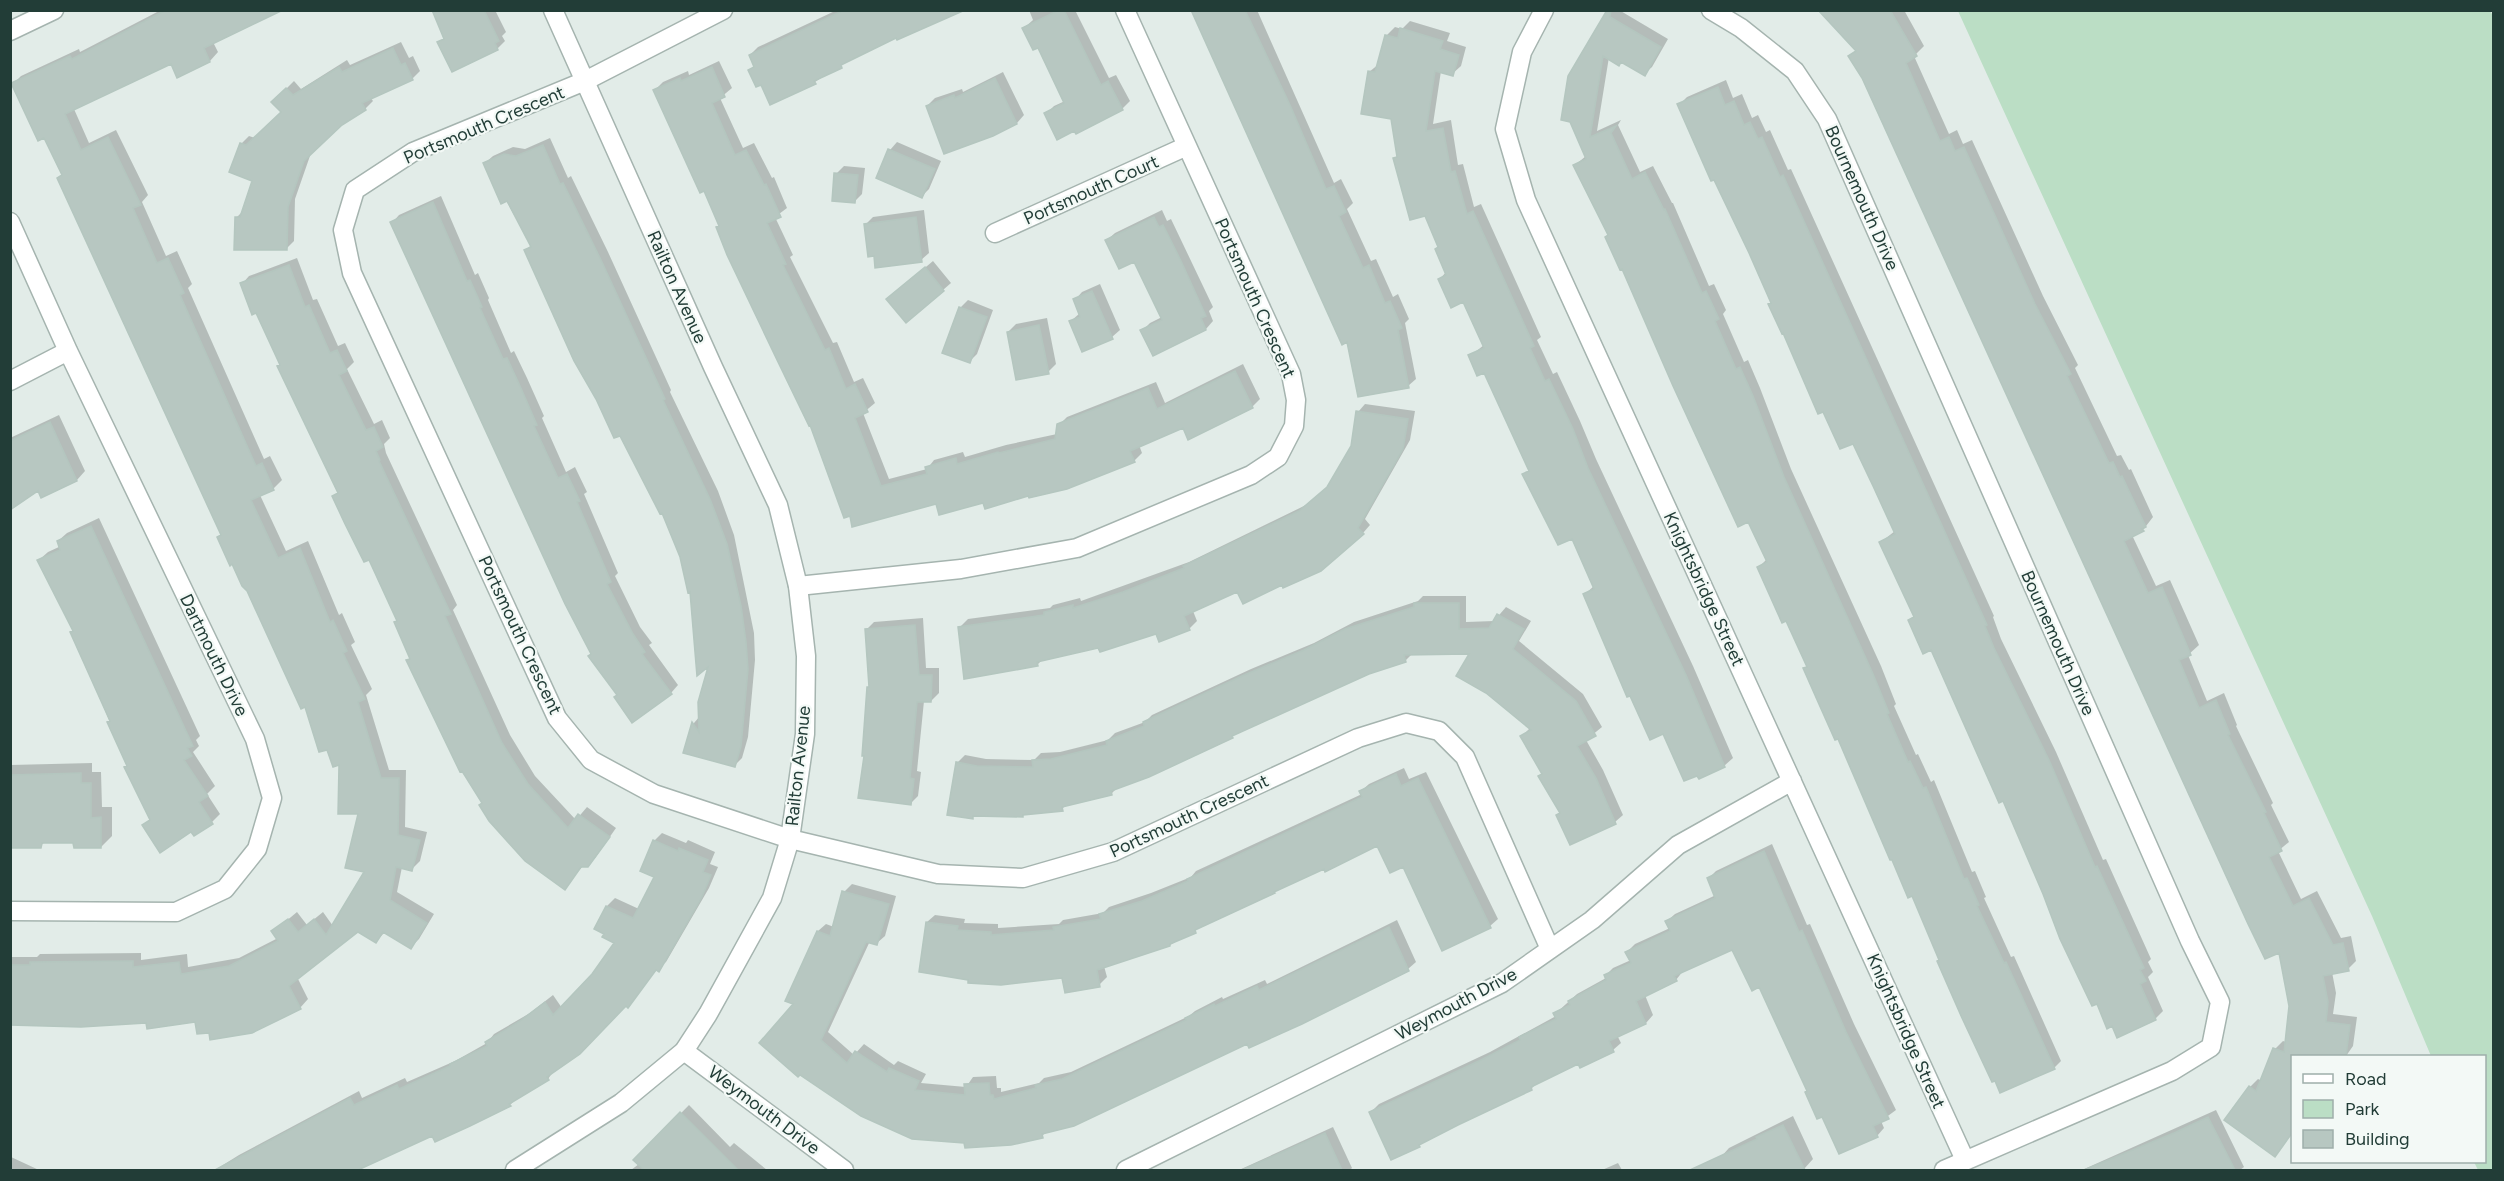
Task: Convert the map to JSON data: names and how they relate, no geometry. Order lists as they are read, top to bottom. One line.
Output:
{"streets":{"street":["Portsmouth Crescent","Portsmouth Court","Bournemouth Drive","Railton Avenue","Knightsbridge Street","Dartmouth Drive","Weymouth Drive"]},"crossings":[["Portsmouth Crescent","Portsmouth Court"],["Portsmouth Crescent","Railton Avenue"],["Portsmouth Crescent","Weymouth Drive"],["Bournemouth Drive","Knightsbridge Street"],["Railton Avenue","Weymouth Drive"],["Knightsbridge Street","Weymouth Drive"]],"legend":["Road","Park","Building"]}
